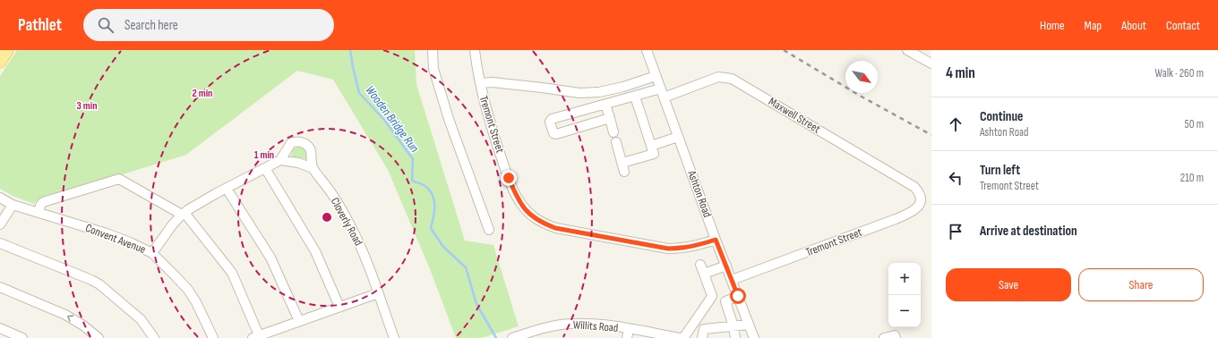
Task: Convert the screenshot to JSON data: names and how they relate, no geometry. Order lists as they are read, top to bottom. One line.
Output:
{"streets":{"street":["Maxwell Street","Tremont Street","Ashton Road","Cloverly Road","Convent Avenue","Willits Road"]},"crossings":[["Maxwell Street","Tremont Street"],["Maxwell Street","Ashton Road"],["Tremont Street","Ashton Road"]],"water":["Wooden Bridge Run"],"north":"bottom right","page":{"header":"Pathlet","search":"Search here","nav":["Home","Map","About","Contact"],"heading":["4 min","Walk · 260 m"],"list":[["Continue","Ashton Road","50 m"],["Turn left","Tremont Street","210 m"],"Arrive at destination"],"buttons":["Save","Share"],"map_buttons":["+","−"]},"rings":["2 min","3 min","1 min"]}
